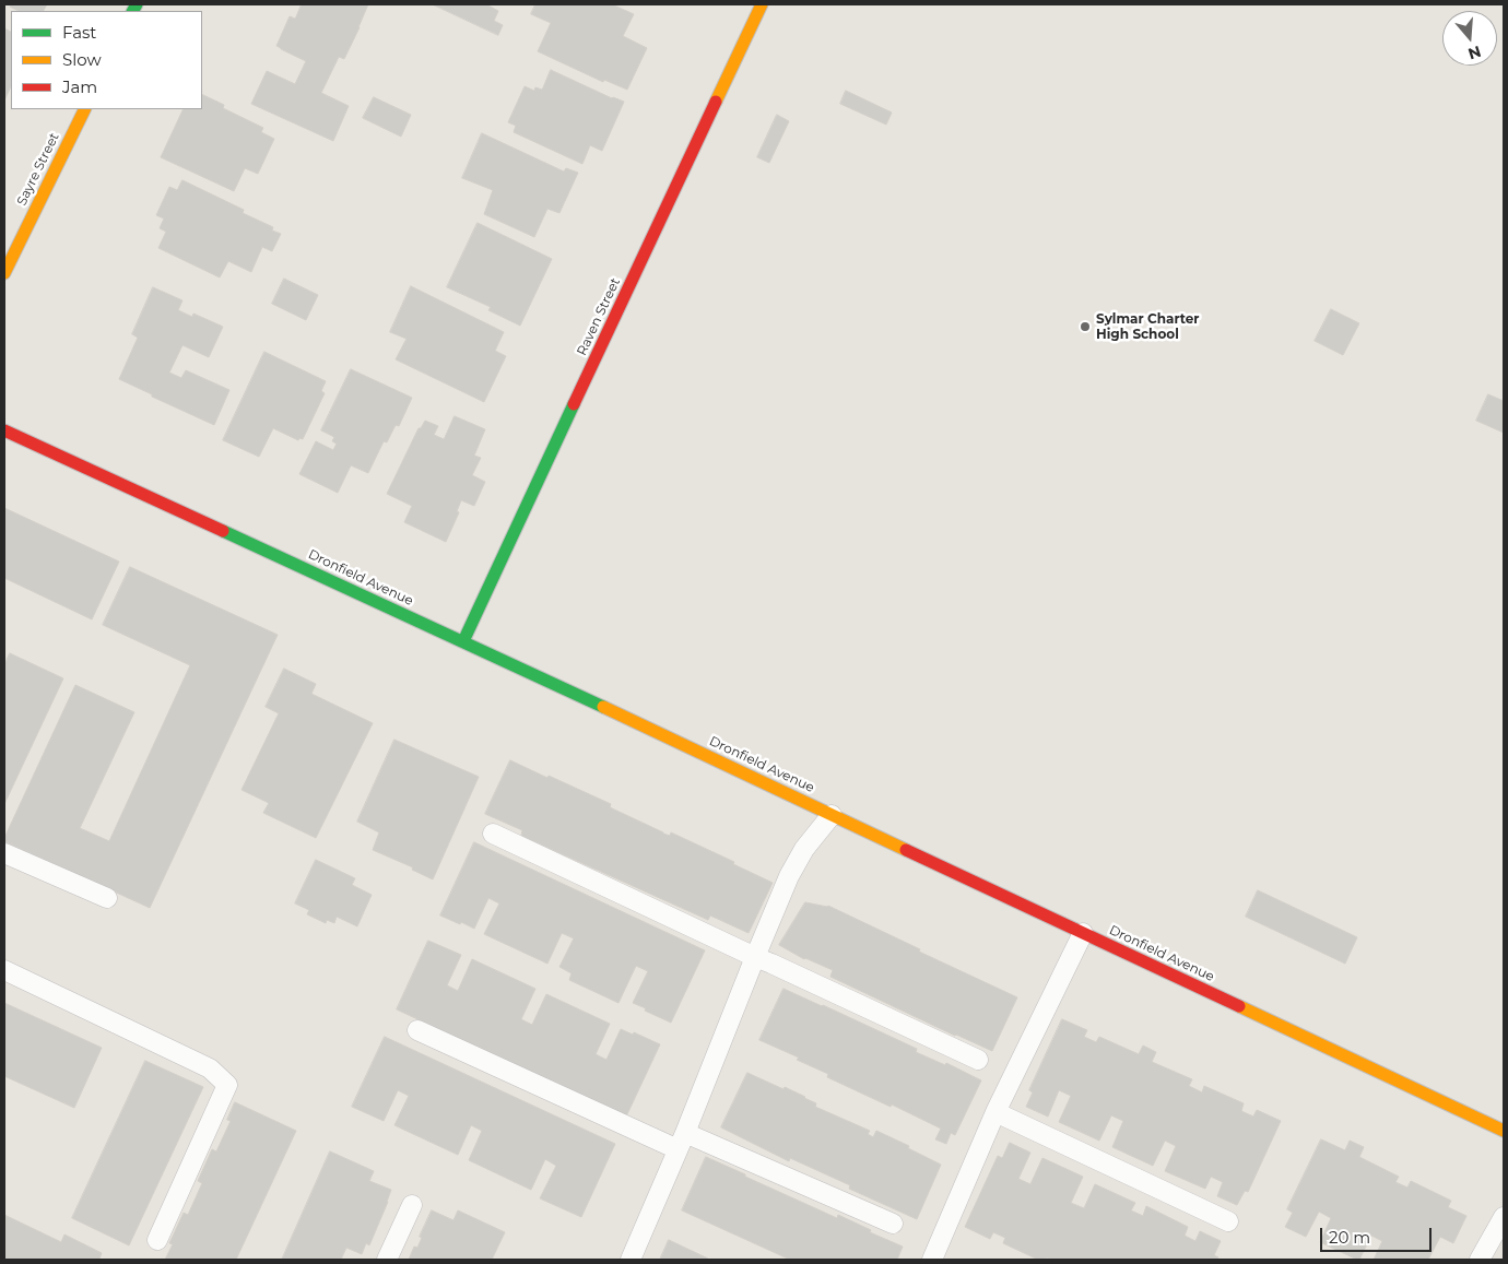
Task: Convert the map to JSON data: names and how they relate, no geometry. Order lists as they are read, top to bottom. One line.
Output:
{"streets":{"street":["Sayre Street","Raven Street","Dronfield Avenue"]},"crossings":[["Raven Street","Dronfield Avenue"]],"places":["Sylmar Charter High School"],"legend":["Fast","Slow","Jam"],"scale_bar":"20 m","north":"bottom"}
